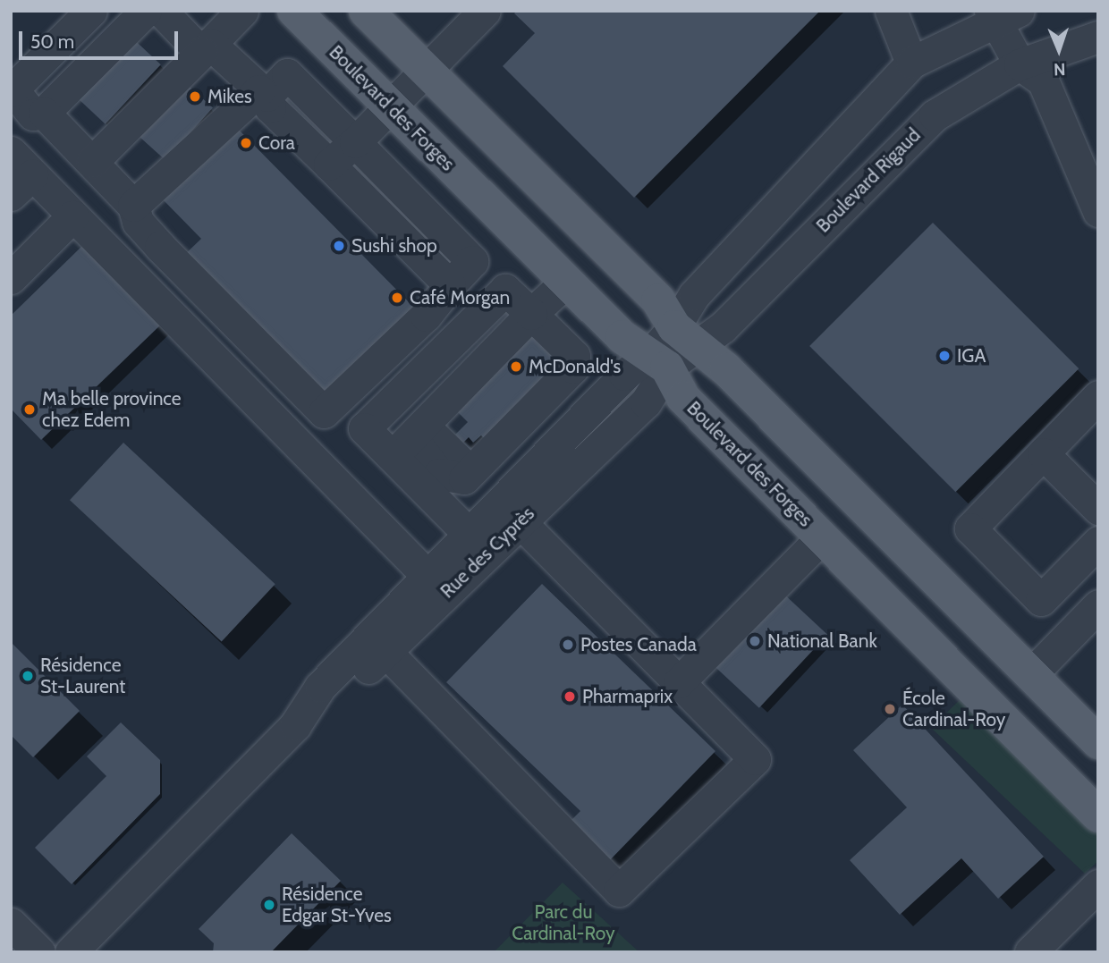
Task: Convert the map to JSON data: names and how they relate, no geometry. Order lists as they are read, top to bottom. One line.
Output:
{"streets":{"main road":["Boulevard des Forges"],"street":["Boulevard Rigaud","Rue des Cyprès"]},"crossings":[["Boulevard des Forges","Boulevard Rigaud"],["Boulevard des Forges","Rue des Cyprès"],["Boulevard Rigaud","Rue des Cyprès"]],"parks":["Parc du Cardinal-Roy"],"places":["Mikes","Cora","Sushi shop","Café Morgan","IGA","McDonald's","Ma belle province chez Edem","National Bank","Postes Canada","Résidence St-Laurent","Pharmaprix","École Cardinal-Roy","Résidence Edgar St-Yves"],"scale_bar":"50 m","north":"bottom"}
